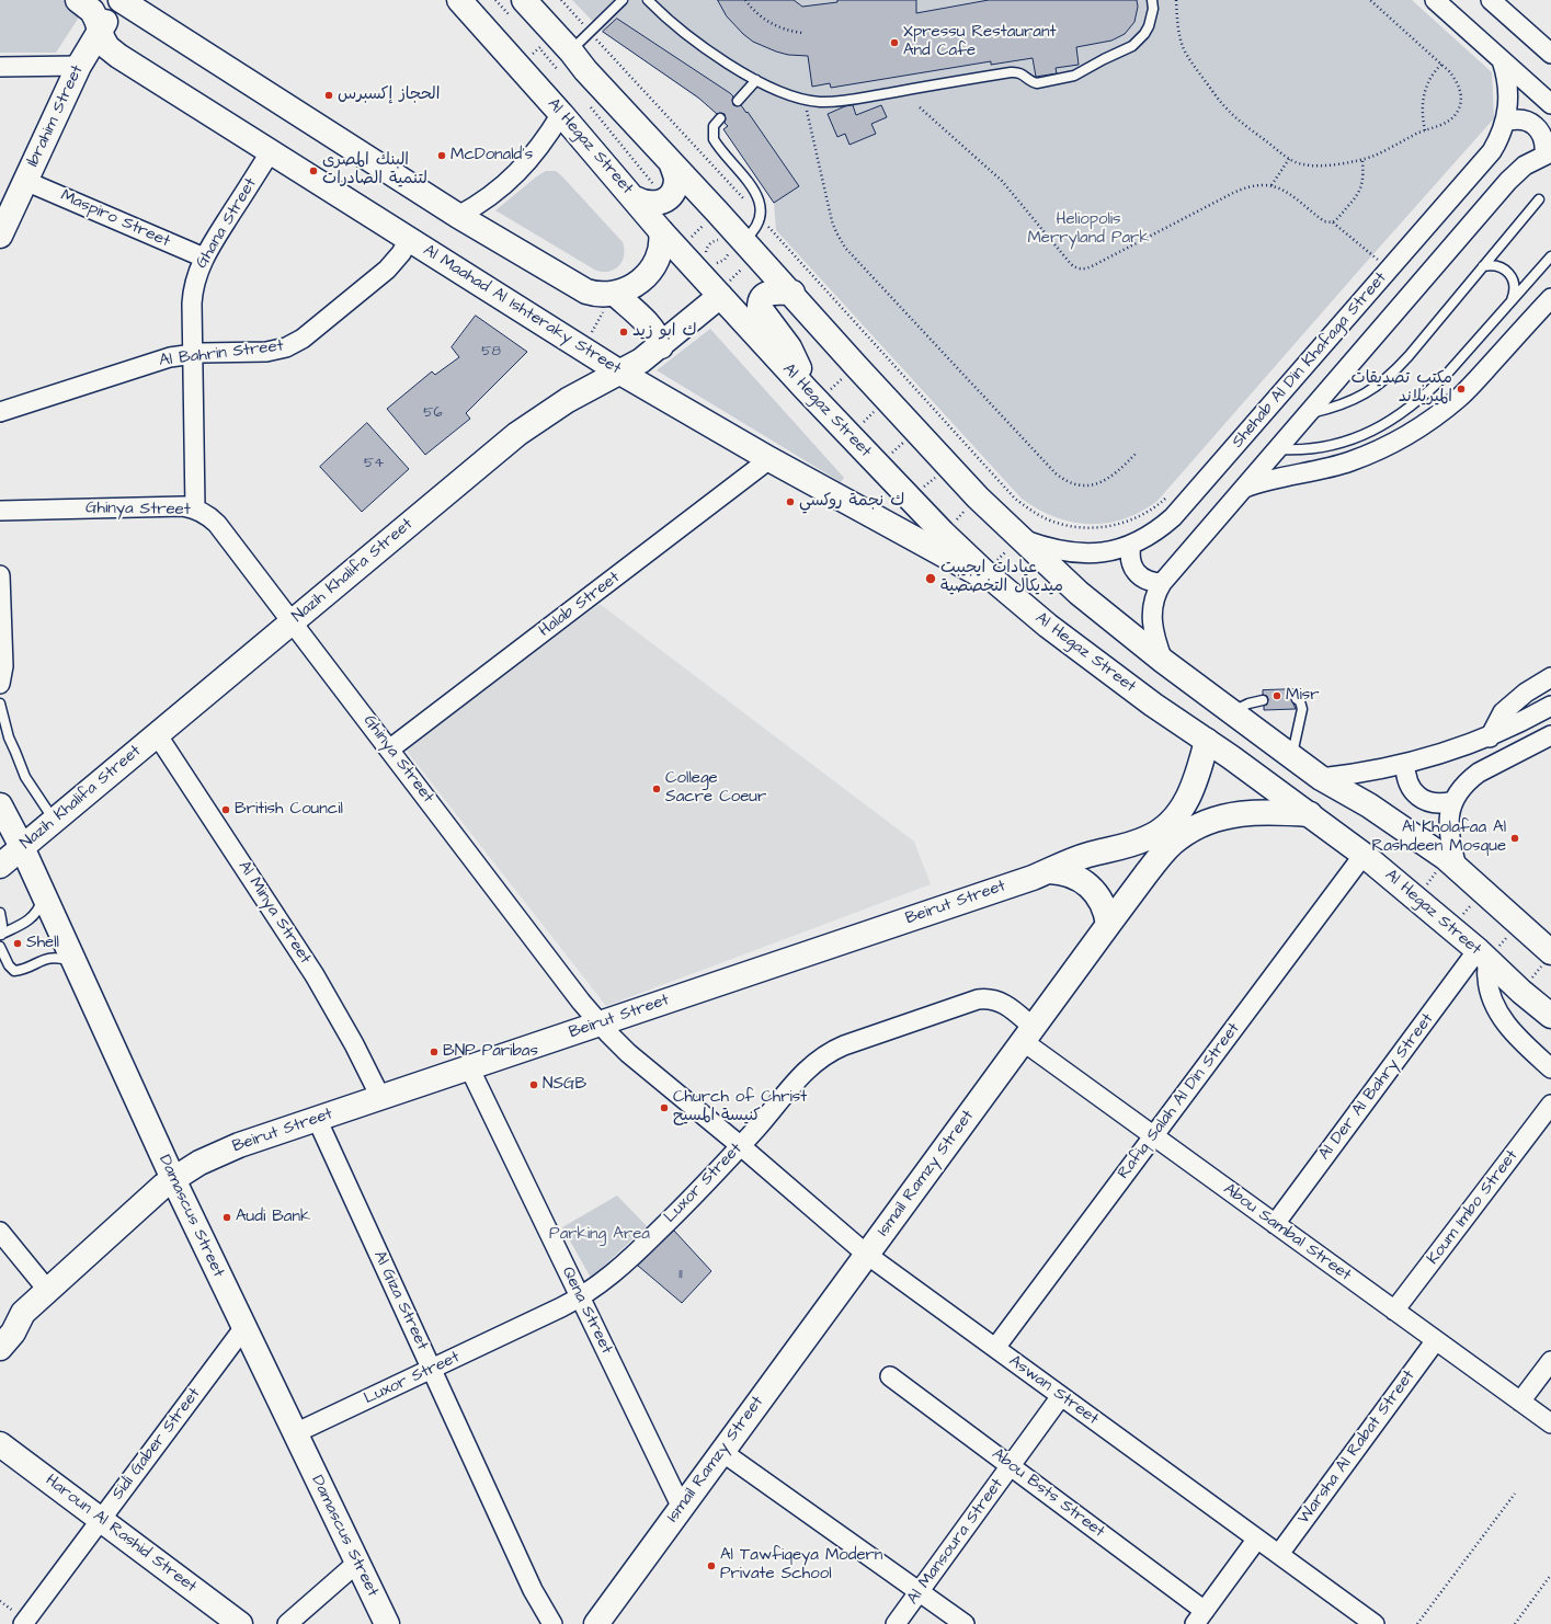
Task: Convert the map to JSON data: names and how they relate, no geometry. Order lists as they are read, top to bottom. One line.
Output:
{"streets":{"street":["Ibrahim Street","Al Hegaz Street","Maspiro Street","Ghana Street","Al Maahad Al Ishteraky Street","Al Bahrin Street","Shehab Al Din Khafaga Street","Ghinya Street","Nazih Khalifa Street","Halab Street","Beirut Street","Al Minya Street","Al Der Al Bahry Street","Rafiq Salah Al Din Street","Ismail Ramzy Street","Luxor Street","Koum Imbo Street","Damascus Street","Abou Sambal Street","Al Giza Street","Qena Street","Aswan Street","Sidi Gaber Street","Warsha Al Rabat Street","Abou Bsts Street","Haroun Al Rashid Street","Al Mansoura Street"]},"crossings":[["Ibrahim Street","Maspiro Street"],["Ibrahim Street","Al Maahad Al Ishteraky Street"],["Al Hegaz Street","Al Maahad Al Ishteraky Street"],["Al Hegaz Street","Nazih Khalifa Street"],["Al Hegaz Street","Beirut Street"],["Al Hegaz Street","Al Der Al Bahry Street"],["Al Hegaz Street","Rafiq Salah Al Din Street"],["Al Hegaz Street","Ismail Ramzy Street"],["Maspiro Street","Ghana Street"],["Ghana Street","Al Maahad Al Ishteraky Street"],["Ghana Street","Al Bahrin Street"],["Ghana Street","Ghinya Street"],["Al Maahad Al Ishteraky Street","Al Bahrin Street"],["Al Maahad Al Ishteraky Street","Nazih Khalifa Street"],["Al Maahad Al Ishteraky Street","Halab Street"],["Ghinya Street","Nazih Khalifa Street"],["Ghinya Street","Halab Street"],["Ghinya Street","Beirut Street"],["Ghinya Street","Luxor Street"],["Ghinya Street","Aswan Street"],["Nazih Khalifa Street","Al Minya Street"],["Nazih Khalifa Street","Damascus Street"],["Beirut Street","Al Minya Street"],["Beirut Street","Damascus Street"],["Beirut Street","Al Giza Street"],["Beirut Street","Qena Street"],["Al Der Al Bahry Street","Abou Sambal Street"],["Rafiq Salah Al Din Street","Abou Sambal Street"],["Rafiq Salah Al Din Street","Aswan Street"],["Ismail Ramzy Street","Luxor Street"],["Ismail Ramzy Street","Abou Sambal Street"],["Ismail Ramzy Street","Qena Street"],["Ismail Ramzy Street","Aswan Street"],["Luxor Street","Damascus Street"],["Luxor Street","Abou Sambal Street"],["Luxor Street","Al Giza Street"],["Luxor Street","Qena Street"],["Luxor Street","Aswan Street"],["Koum Imbo Street","Abou Sambal Street"],["Damascus Street","Sidi Gaber Street"],["Abou Sambal Street","Warsha Al Rabat Street"],["Aswan Street","Warsha Al Rabat Street"],["Aswan Street","Al Mansoura Street"],["Sidi Gaber Street","Haroun Al Rashid Street"],["Abou Bsts Street","Al Mansoura Street"]],"parks":["Heliopolis Merryland Park","Parking Area"],"places":["Xpressu Restaurant And Cafe","الحجاز إكسبرس","McDonald's","البنك المصرى لتنمية الصادرات","ك ابو زيد","مكتب تصديقات الميريلاند","ك نجمة روكسي","عيادات ايجيبت ميديكال التخصصية","Misr","College Sacre Coeur","British Council","Al Kholafaa Al Rashdeen Mosque","Shell","BNP Paribas","NSGB","Church of Christ كنيسة المسيح","Audi Bank","Al Tawfiqeya Modern Private School"],"house_numbers":["58","56","54","11"]}
